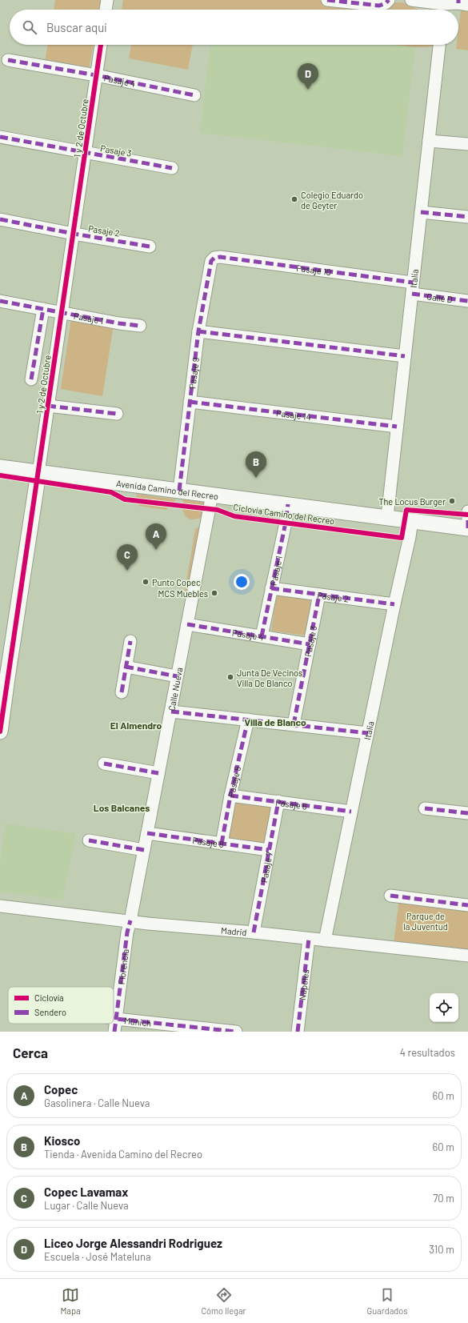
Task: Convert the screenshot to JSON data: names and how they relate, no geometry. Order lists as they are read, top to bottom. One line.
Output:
{"streets":{"street":["Pasaje 4","1 y 2 de Octubre","Pasaje 3","Pasaje 2","Pasaje 10","Italia","Calle D","Pasaje 1","Pasaje 9","Pasaje 14","Avenida Camino del Recreo","Calle Nueva","Pasaje 5","Pasaje 6","Pasaje 8","Pasaje 7","Madrid","Florencia","Nápoles","Múnich"],"cycle path":["Ciclovía Camino del Recreo"]},"crossings":[["Pasaje 4","1 y 2 de Octubre"],["Pasaje 4","Pasaje 3"],["Pasaje 4","Pasaje 1"],["Pasaje 4","Calle Nueva"],["1 y 2 de Octubre","Pasaje 3"],["1 y 2 de Octubre","Pasaje 2"],["1 y 2 de Octubre","Pasaje 1"],["1 y 2 de Octubre","Avenida Camino del Recreo"],["Pasaje 3","Pasaje 2"],["Pasaje 2","Italia"],["Pasaje 2","Pasaje 1"],["Pasaje 10","Italia"],["Pasaje 10","Calle D"],["Pasaje 10","Pasaje 9"],["Italia","Calle D"],["Italia","Pasaje 14"],["Italia","Avenida Camino del Recreo"],["Italia","Pasaje 6"],["Italia","Madrid"],["Pasaje 1","Avenida Camino del Recreo"],["Pasaje 9","Pasaje 14"],["Pasaje 9","Avenida Camino del Recreo"],["Avenida Camino del Recreo","Calle Nueva"],["Calle Nueva","Pasaje 8"],["Calle Nueva","Madrid"],["Calle Nueva","Florencia"],["Pasaje 5","Pasaje 6"],["Pasaje 5","Pasaje 8"],["Pasaje 6","Pasaje 7"],["Pasaje 8","Pasaje 7"],["Pasaje 7","Madrid"],["Madrid","Florencia"],["Madrid","Nápoles"],["Florencia","Múnich"]],"districts":["Villa de Blanco","El Almendro","Los Balcanes"],"parks":["Parque de la Juventud"],"places":["Colegio Eduardo de Geyter","The Locus Burger","Punto Copec","MCS Muebles","Junta De Vecinos Villa De Blanco"],"legend":["Ciclovía","Sendero"],"page":{"search":"Buscar aquí","pins":["D","B","A","C"],"heading":["Cerca","4 resultados"],"list":[{"mark":"A","name":"Copec","note":"Gasolinera · Calle Nueva","value":"60 m"},{"mark":"B","name":"Kiosco","note":"Tienda · Avenida Camino del Recreo","value":"60 m"},{"mark":"C","name":"Copec Lavamax","note":"Lugar · Calle Nueva","value":"70 m"},{"mark":"D","name":"Liceo Jorge Alessandri Rodriguez","note":"Escuela · José Mateluna","value":"310 m"}],"nav":["Mapa","Cómo llegar","Guardados"]}}
